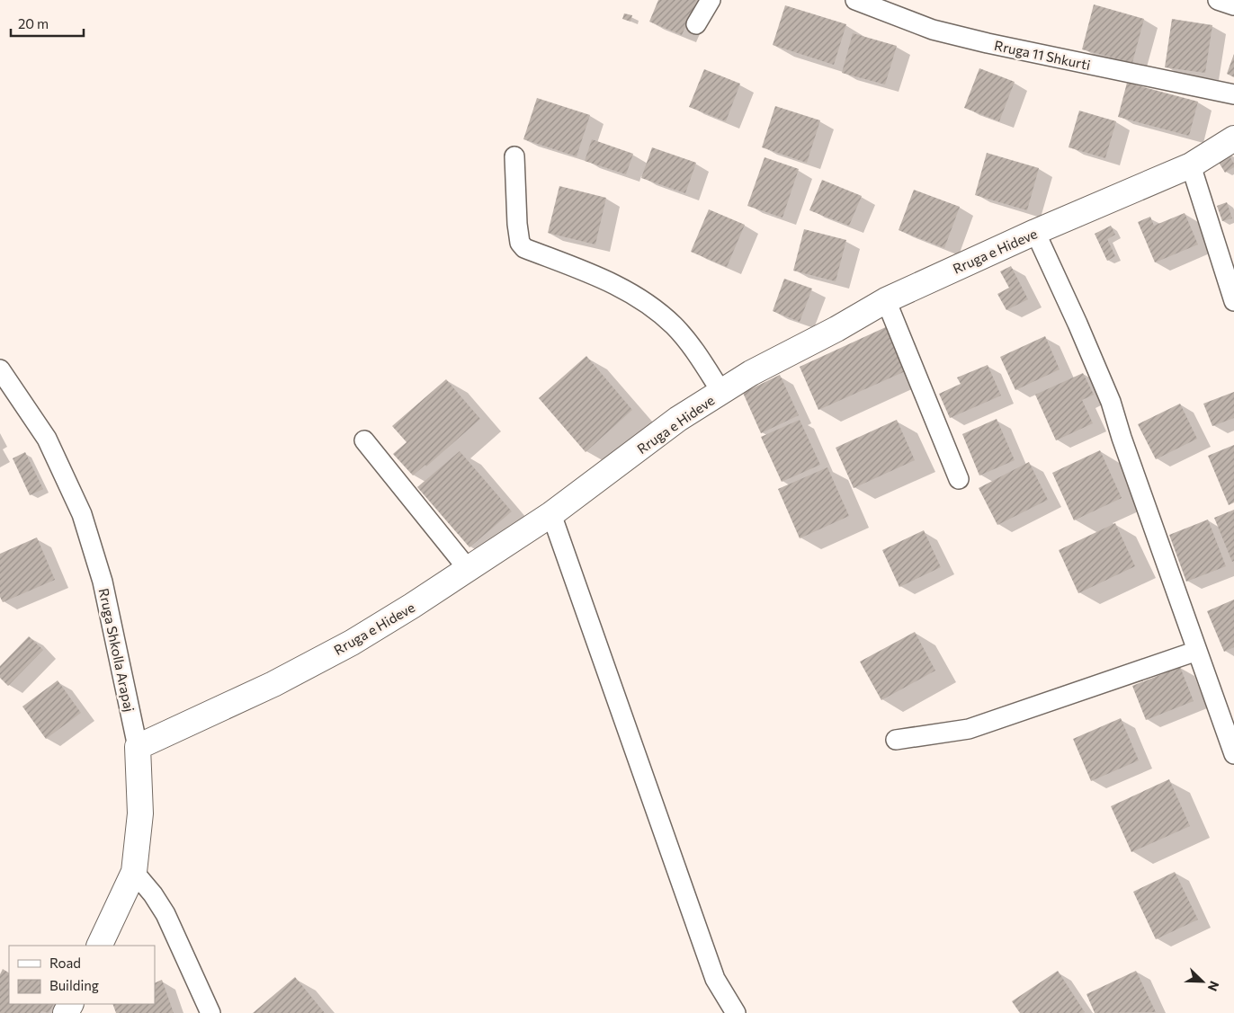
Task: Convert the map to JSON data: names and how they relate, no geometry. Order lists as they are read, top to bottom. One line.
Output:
{"streets":{"main road":["Rruga e Hideve","Rruga Shkolla Arapaj"],"street":["Rruga 11 Shkurti"]},"crossings":[["Rruga e Hideve","Rruga Shkolla Arapaj"]],"legend":["Road","Building"],"scale_bar":"20 m","north":"bottom right"}
